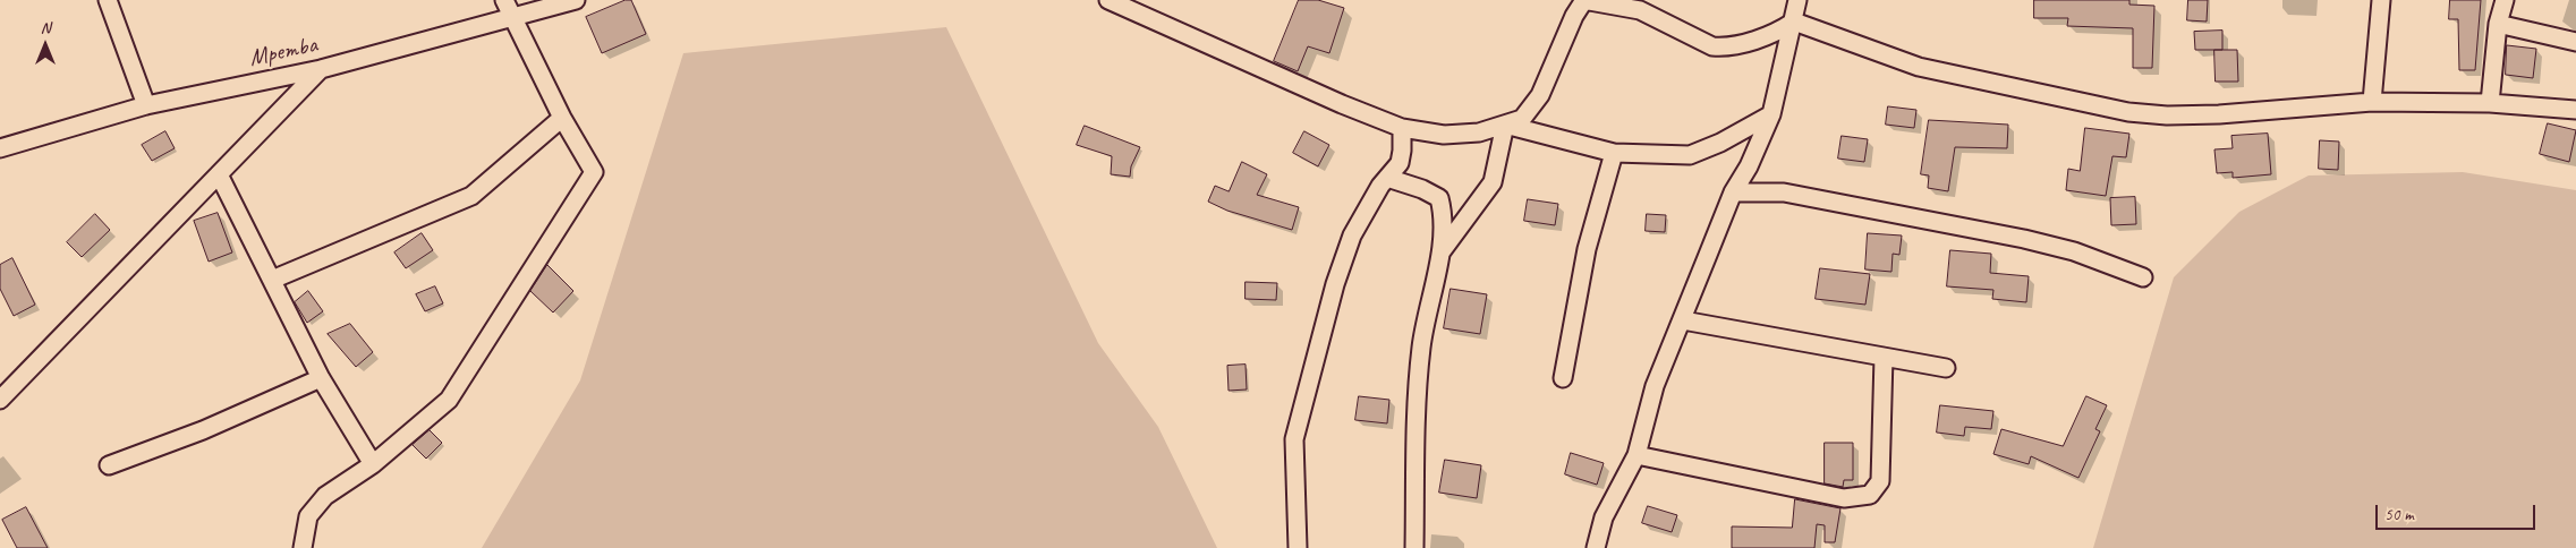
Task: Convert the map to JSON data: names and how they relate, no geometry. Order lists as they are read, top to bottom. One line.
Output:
{"streets":{"street":["Mpemba"]},"scale_bar":"50 m","north":"top"}
